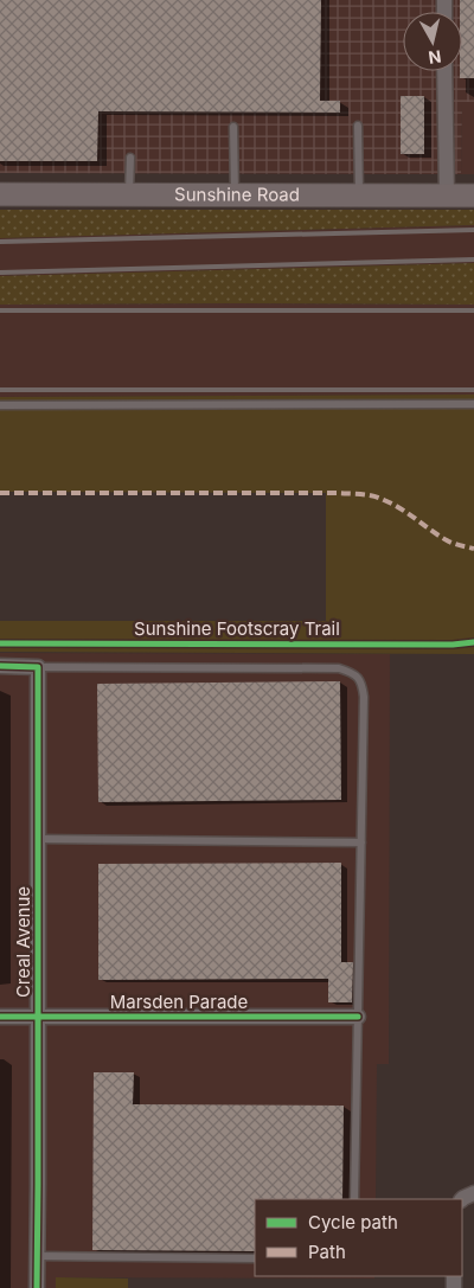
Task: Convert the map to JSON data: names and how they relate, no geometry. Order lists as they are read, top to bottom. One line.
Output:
{"streets":{"main road":["Sunshine Road"],"street":["Creal Avenue","Marsden Parade"],"cycle path":["Sunshine Footscray Trail"]},"crossings":[["Creal Avenue","Marsden Parade"]],"legend":["Cycle path","Path"],"north":"bottom"}
